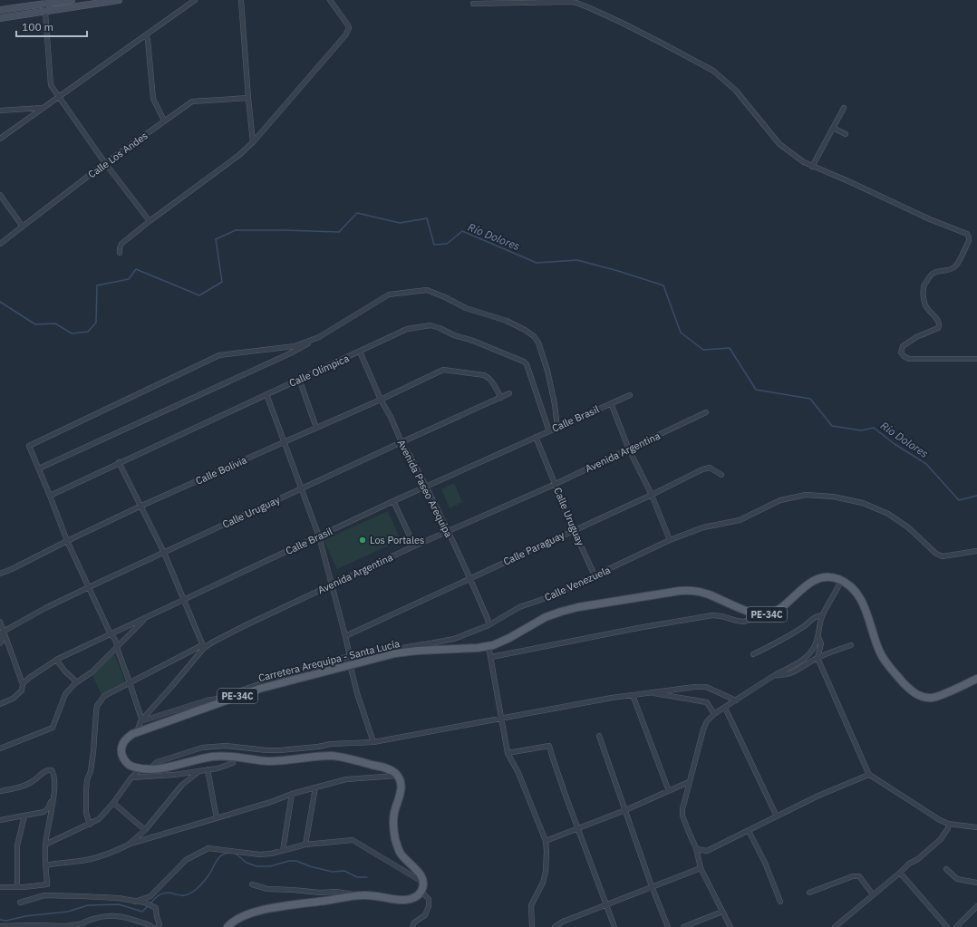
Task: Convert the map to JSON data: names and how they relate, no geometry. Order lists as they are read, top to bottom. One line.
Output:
{"streets":{"main road":["PE-34C","Carretera Arequipa - Santa Lucía"],"street":["Calle Los Andes","Calle Olímpica","Calle Brasil","Avenida Argentina","Calle Bolivia","Avenida Paseo Arequipa","Calle Uruguay","Calle Paraguay","Calle Venezuela"]},"crossings":[["Calle Olímpica","Calle Brasil"],["Calle Olímpica","Avenida Paseo Arequipa"],["Calle Brasil","Avenida Paseo Arequipa"],["Calle Brasil","Calle Uruguay"],["Avenida Argentina","Avenida Paseo Arequipa"],["Avenida Argentina","Calle Uruguay"],["Avenida Argentina","Carretera Arequipa - Santa Lucía"],["Calle Bolivia","Avenida Paseo Arequipa"],["Calle Bolivia","Calle Uruguay"],["Avenida Paseo Arequipa","Calle Uruguay"],["Avenida Paseo Arequipa","Calle Paraguay"],["Avenida Paseo Arequipa","Calle Venezuela"],["Calle Uruguay","Calle Paraguay"],["Calle Uruguay","Calle Venezuela"],["Calle Venezuela","Carretera Arequipa - Santa Lucía"],["PE-34C","Carretera Arequipa - Santa Lucía"]],"water":["Río Dolores"],"places":["Los Portales"],"scale_bar":"100 m"}
